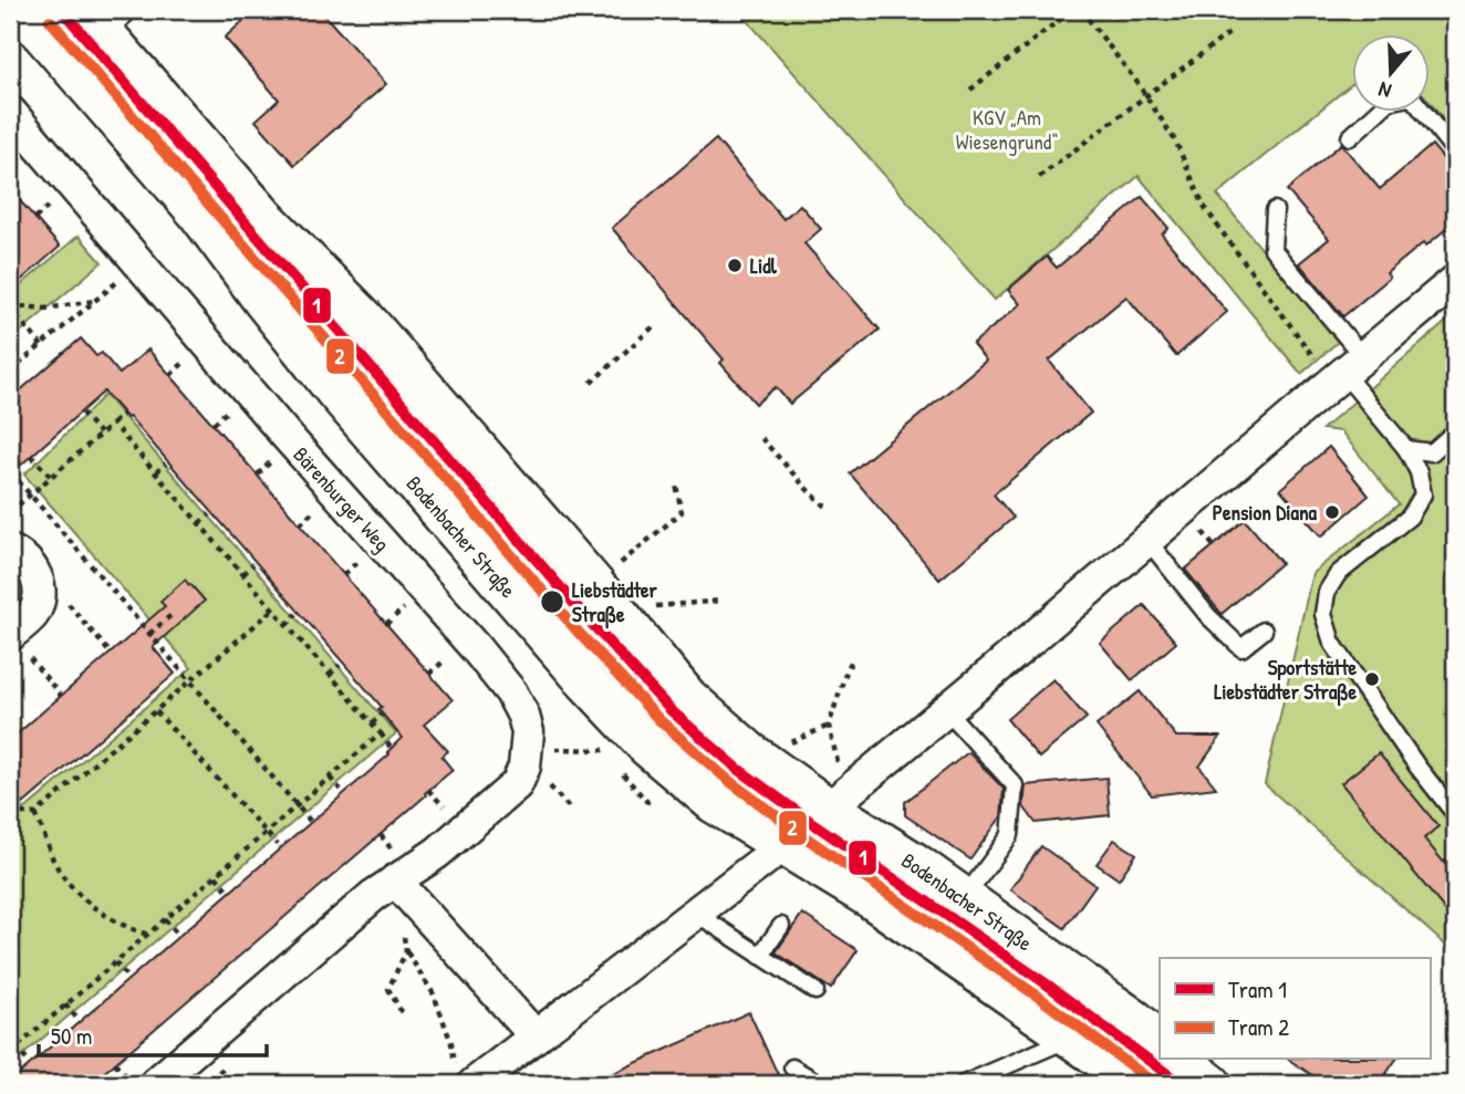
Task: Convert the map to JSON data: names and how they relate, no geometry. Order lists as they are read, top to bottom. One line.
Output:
{"streets":{"street":["Bärenburger Weg","Bodenbacher Straße"]},"parks":["KGV „Am Wiesengrund“"],"places":["Lidl","Pension Diana","Liebstädter Straße","Sportstätte Liebstädter Straße"],"lines":["tram line 1","tram line 2"],"legend":["Tram 1","Tram 2"],"scale_bar":"50 m","north":"bottom"}
